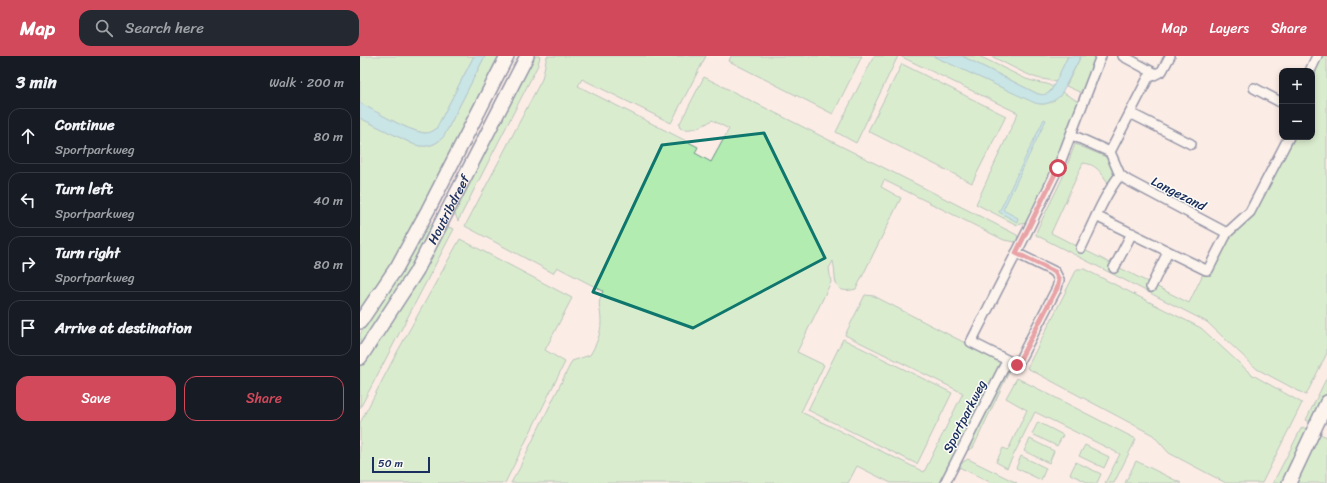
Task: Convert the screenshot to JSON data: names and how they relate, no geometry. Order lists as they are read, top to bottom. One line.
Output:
{"streets":{"main road":["Houtribdreef"],"street":["Langezand","Sportparkweg"]},"scale_bar":"50 m","page":{"header":"Map","search":"Search here","nav":["Map","Layers","Share"],"heading":["3 min","Walk · 200 m"],"map_buttons":["+","−"],"list":[["Continue","Sportparkweg","80 m"],["Turn left","Sportparkweg","40 m"],["Turn right","Sportparkweg","80 m"],"Arrive at destination"],"buttons":["Save","Share"],"scale":"50 m"}}
